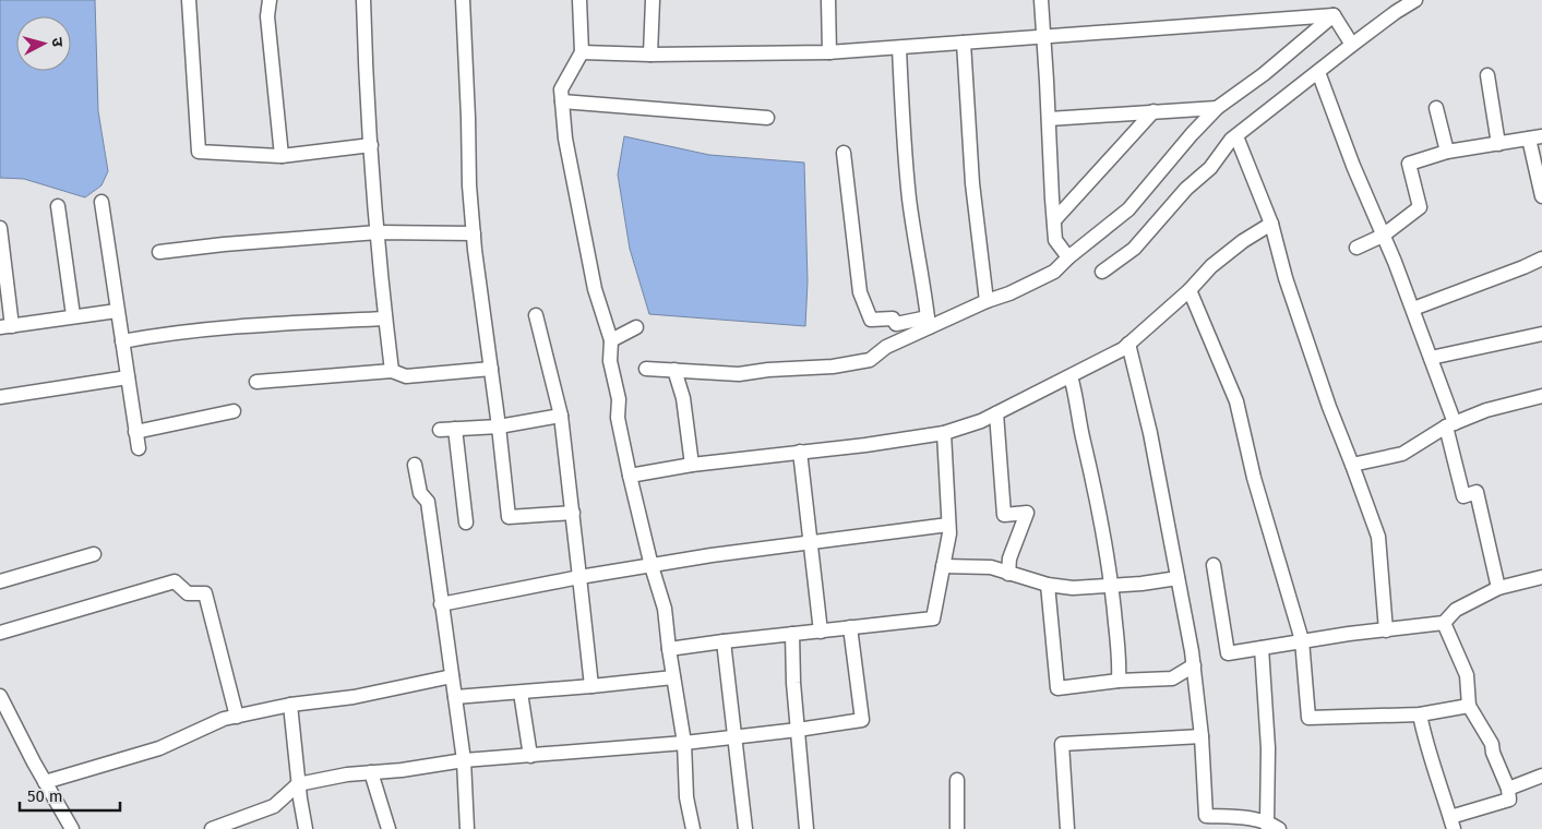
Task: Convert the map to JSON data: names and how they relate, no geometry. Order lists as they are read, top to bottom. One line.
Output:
{"scale_bar":"50 m","north":"right"}
